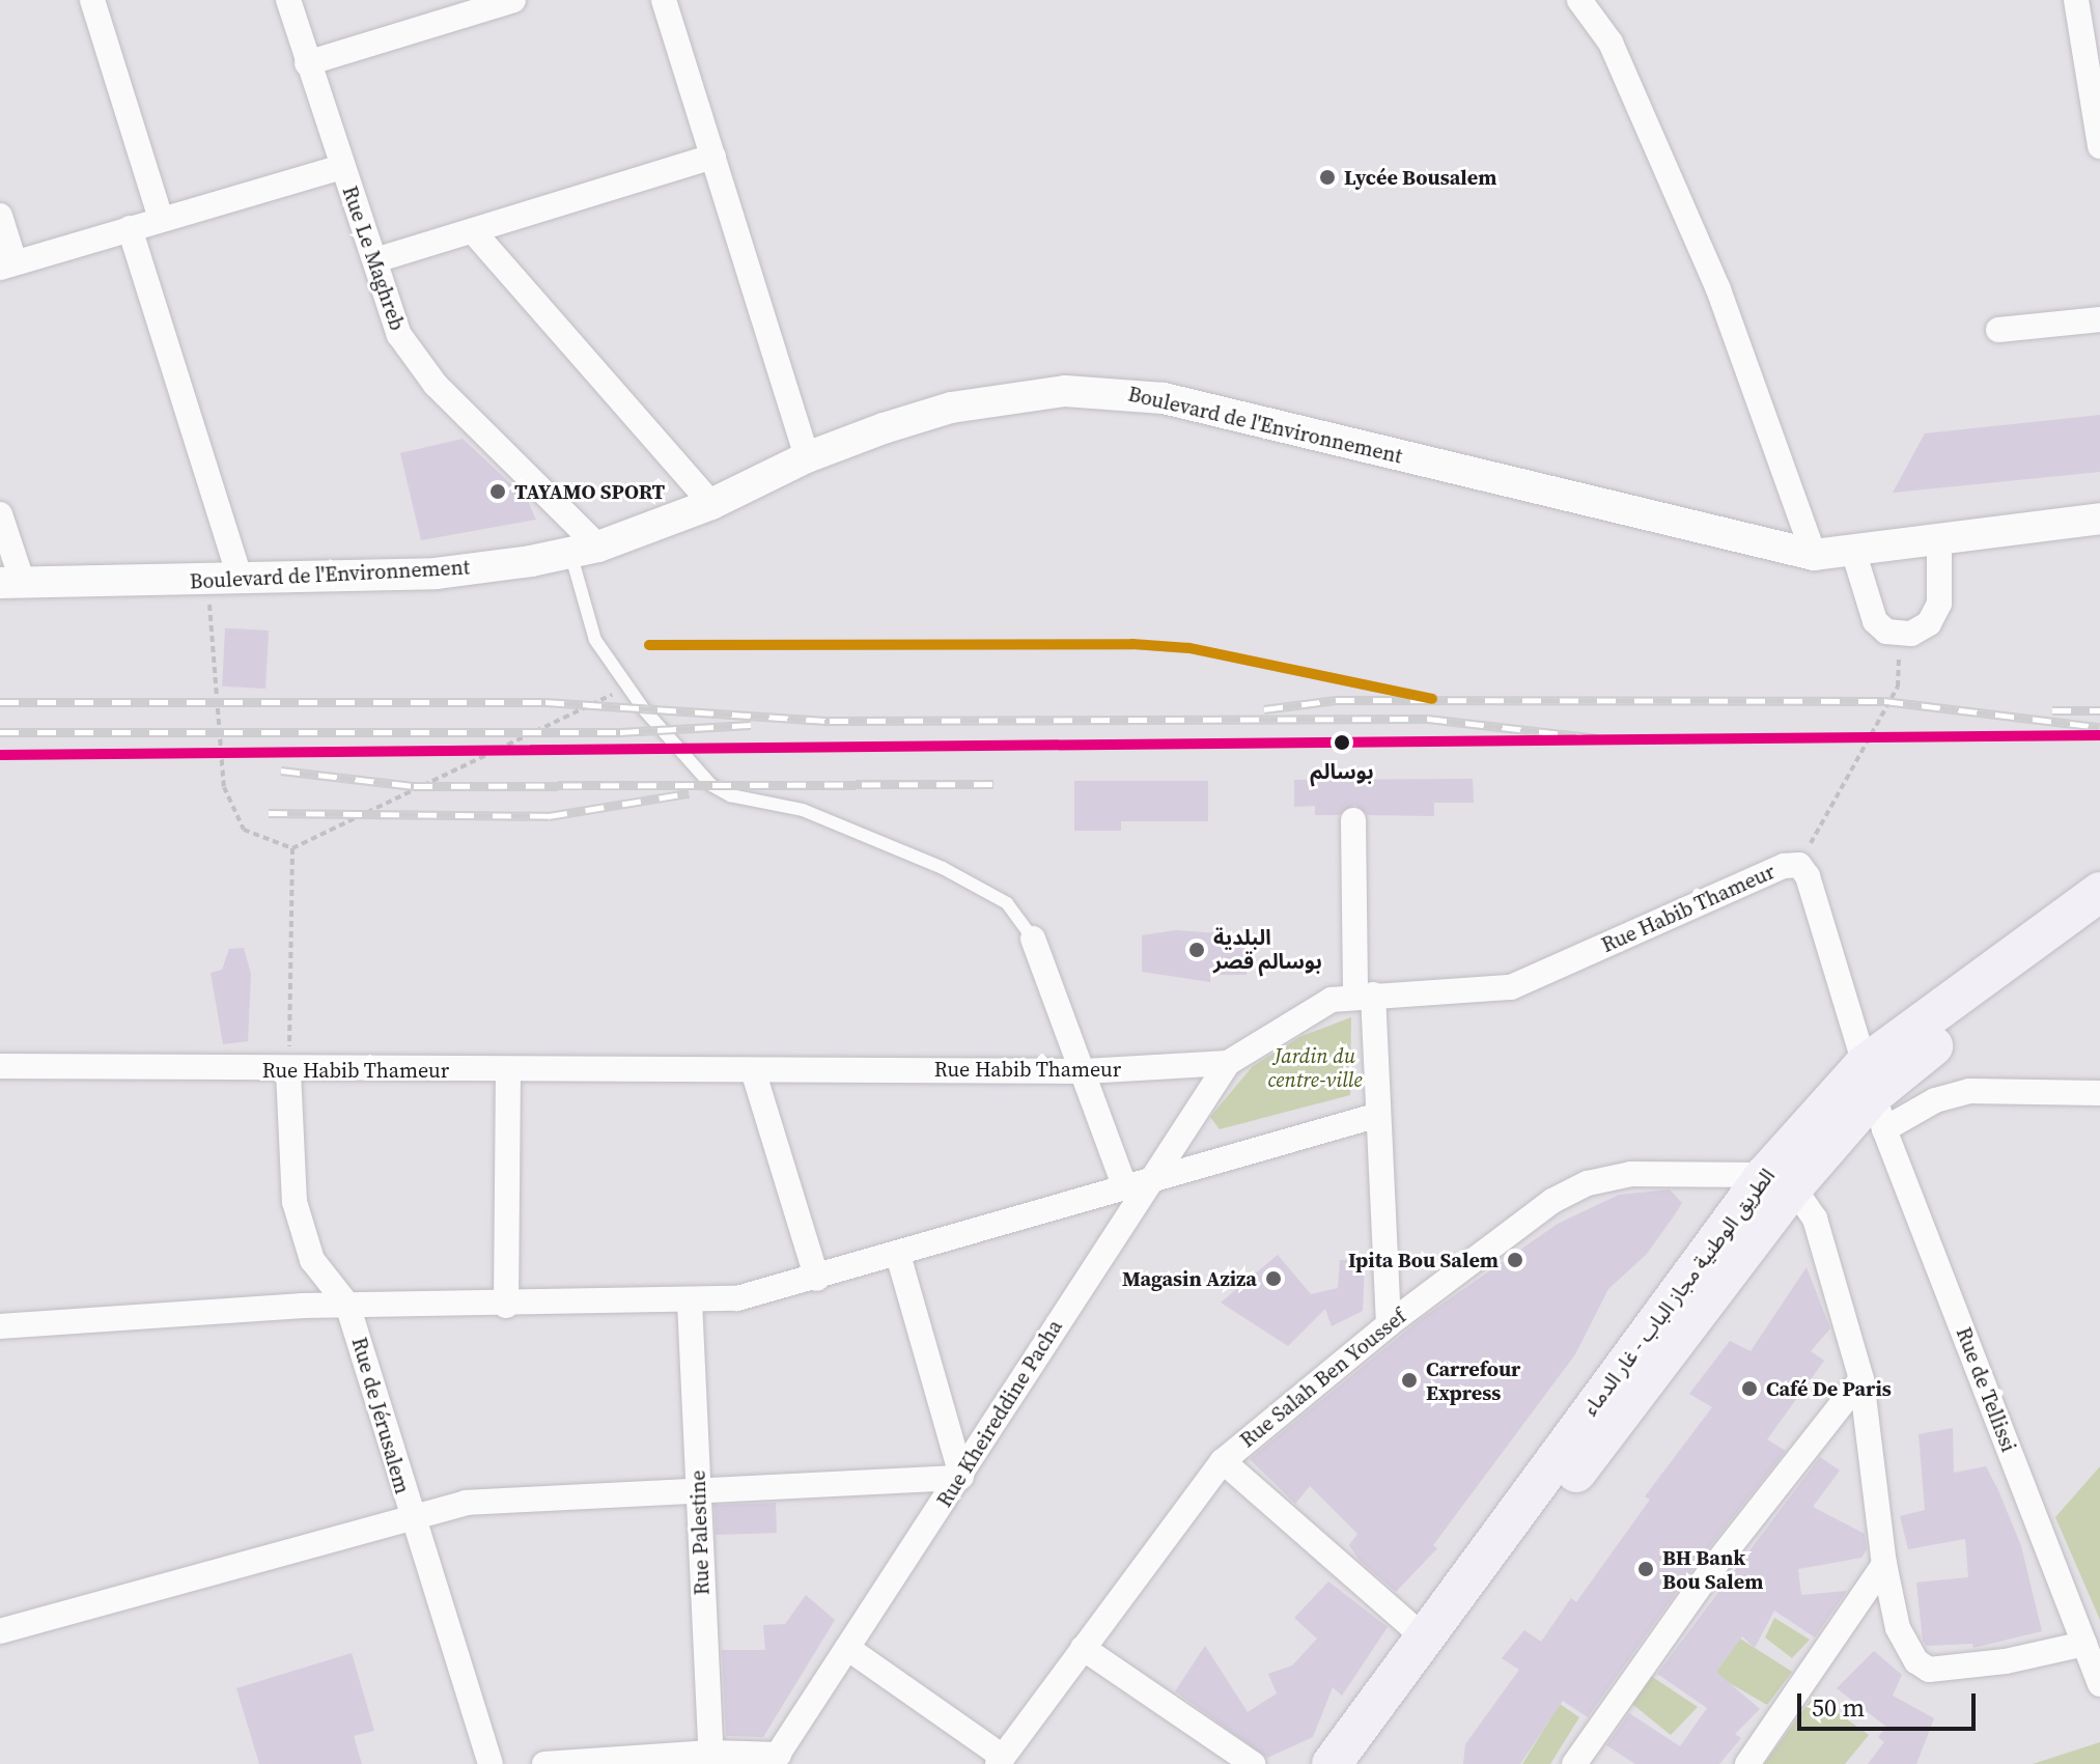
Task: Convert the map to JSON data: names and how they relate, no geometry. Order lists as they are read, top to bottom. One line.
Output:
{"streets":{"main road":["الطريق الوطنية مجاز الباب - غار الدماء"],"street":["Rue Le Maghreb","Boulevard de l'Environnement","Rue Habib Thameur","Rue Salah Ben Youssef","Rue de Tellissi","Rue Kheireddine Pacha","Rue de Jérusalem","Rue Palestine"]},"crossings":[["Rue Le Maghreb","Boulevard de l'Environnement"],["Rue Habib Thameur","الطريق الوطنية مجاز الباب - غار الدماء"],["Rue Habib Thameur","Rue de Tellissi"],["Rue Habib Thameur","Rue Kheireddine Pacha"],["Rue Habib Thameur","Rue de Jérusalem"],["الطريق الوطنية مجاز الباب - غار الدماء","Rue Salah Ben Youssef"],["الطريق الوطنية مجاز الباب - غار الدماء","Rue de Tellissi"]],"parks":["Jardin du centre-ville"],"places":["Lycée Bousalem","TAYAMO SPORT","بوسالم","البلدية بوسالم قصر","Ipita Bou Salem","Magasin Aziza","Carrefour Express","Café De Paris","BH Bank Bou Salem"],"scale_bar":"50 m"}
